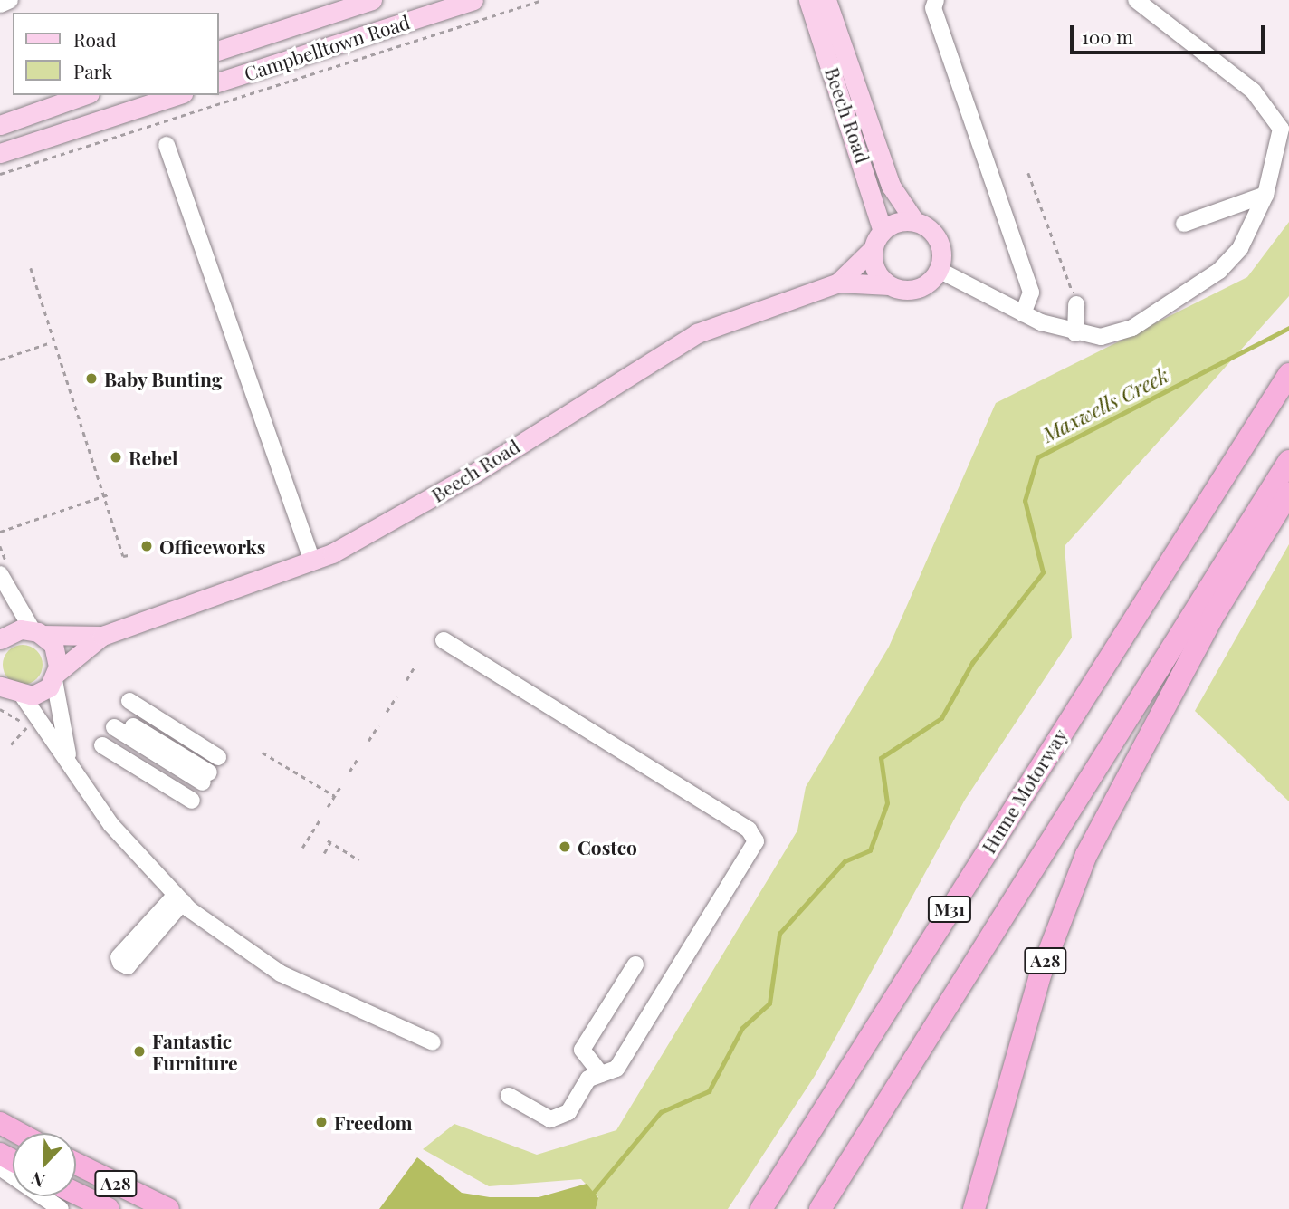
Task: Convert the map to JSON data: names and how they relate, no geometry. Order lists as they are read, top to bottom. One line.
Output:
{"streets":{"highway":["Hume Motorway","M31","A28"],"main road":["Campbelltown Road","Beech Road"]},"water":["Maxwells Creek"],"places":["Baby Bunting","Rebel","Officeworks","Costco","Fantastic Furniture","Freedom"],"legend":["Road","Park"],"scale_bar":"100 m","north":"bottom left"}
